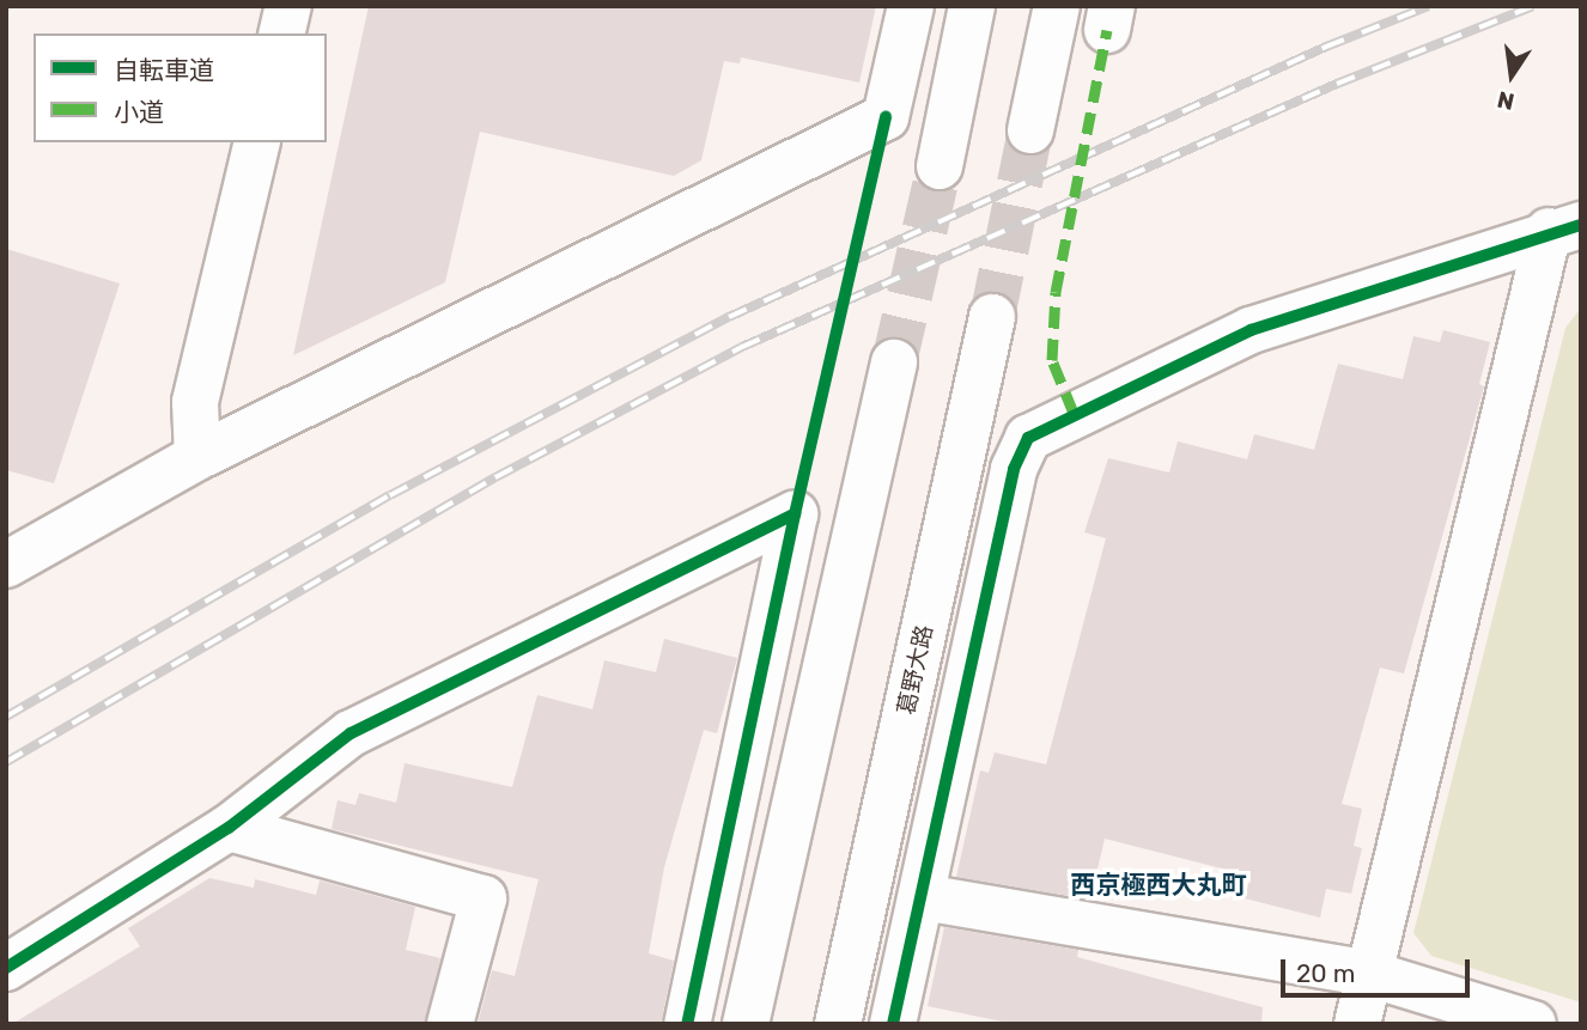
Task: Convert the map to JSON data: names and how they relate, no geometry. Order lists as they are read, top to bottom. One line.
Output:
{"streets":{"street":["葛野大路"]},"districts":["西京極西大丸町"],"legend":["自転車道","小道"],"scale_bar":"20 m","north":"bottom"}
